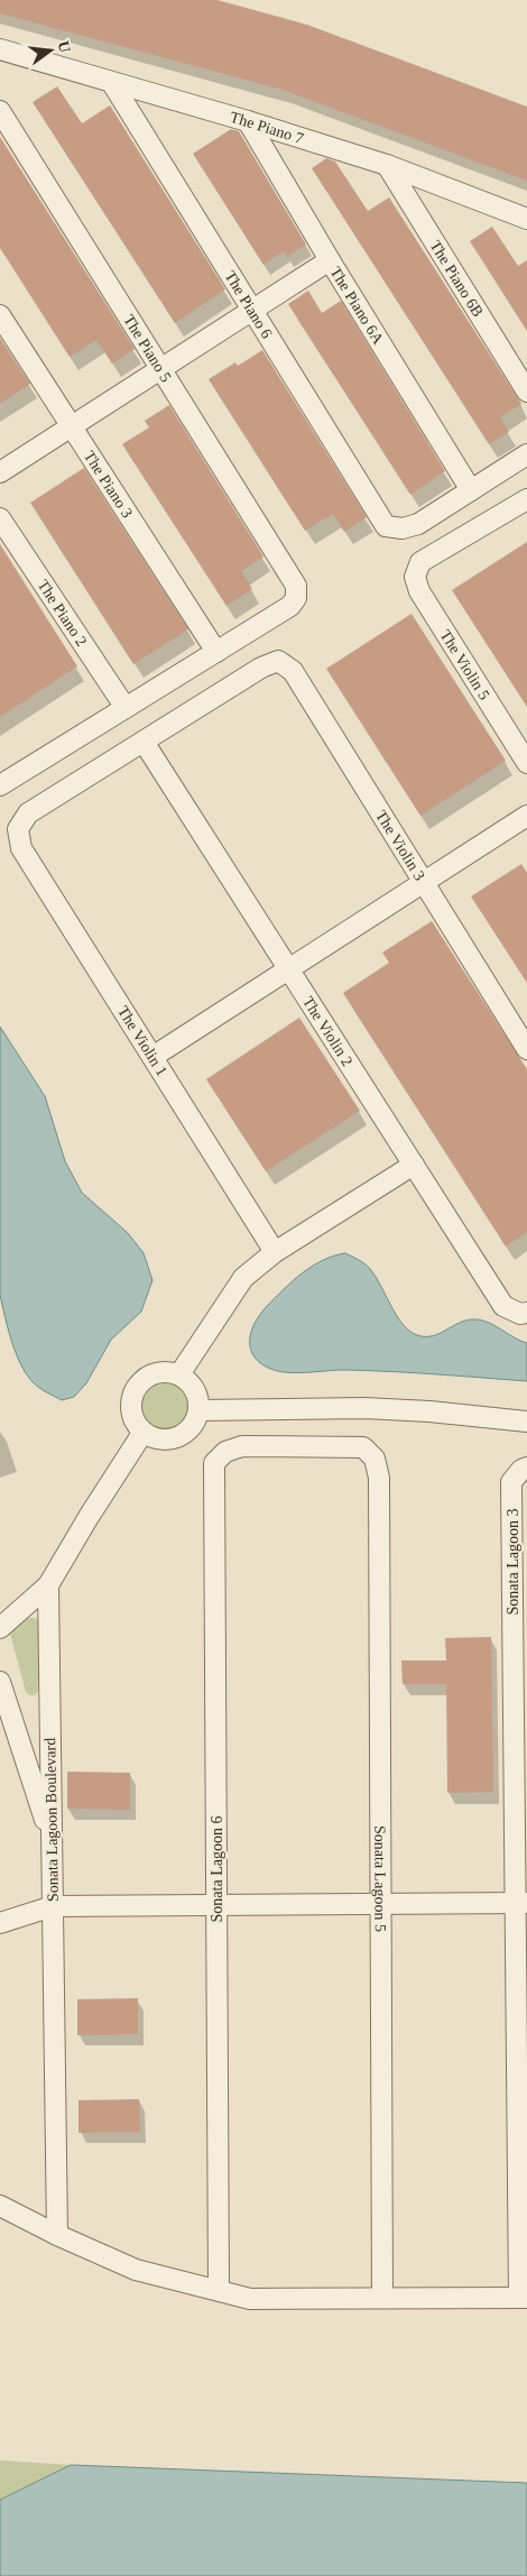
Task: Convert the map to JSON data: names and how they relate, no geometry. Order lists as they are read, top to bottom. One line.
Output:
{"streets":{"street":["The Piano 7","The Piano 6B","The Piano 6","The Piano 6A","The Piano 5","The Piano 3","The Piano 2","The Violin 5","The Violin 3","The Violin 2","The Violin 1","Sonata Lagoon 3","Sonata Lagoon Boulevard","Sonata Lagoon 6","Sonata Lagoon 5"]},"crossings":[["The Piano 7","The Piano 6B"],["The Piano 7","The Piano 6"],["The Piano 7","The Piano 6A"],["The Piano 6","The Piano 6A"],["The Piano 5","The Piano 3"],["The Violin 3","The Violin 2"],["The Violin 3","The Violin 1"],["The Violin 2","The Violin 1"],["Sonata Lagoon 6","Sonata Lagoon 5"]],"north":"right"}
